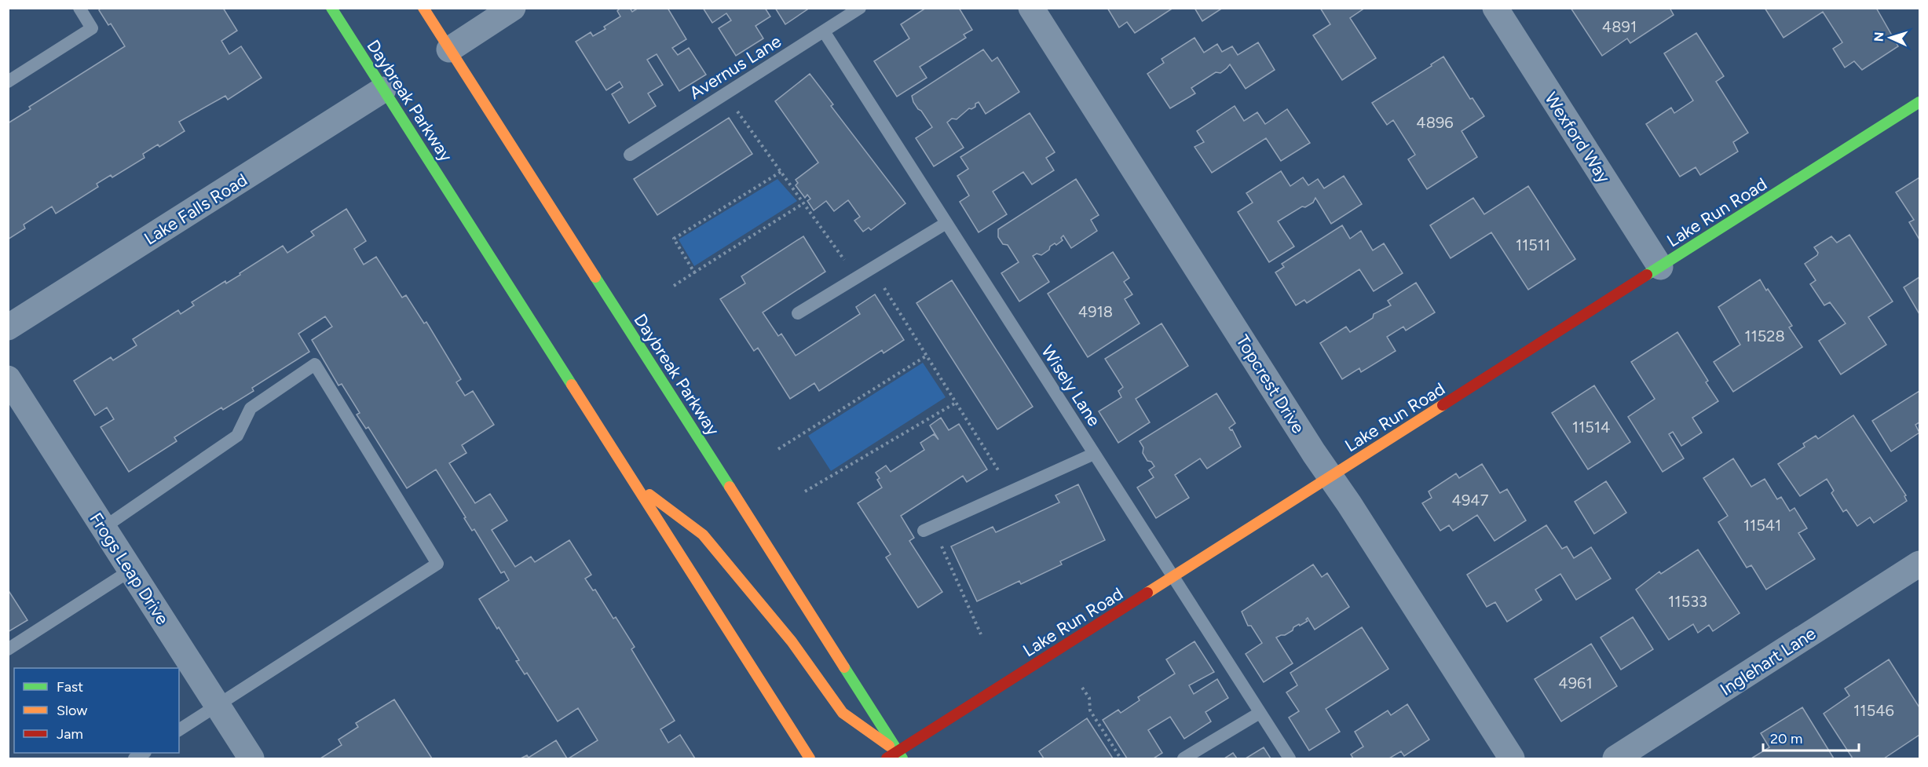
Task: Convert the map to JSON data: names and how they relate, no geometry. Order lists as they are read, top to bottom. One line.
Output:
{"streets":{"main road":["Daybreak Parkway","Lake Run Road"],"street":["Wexford Way","Lake Falls Road","Topcrest Drive","Frogs Leap Drive","Inglehart Lane"],"lane":["Avernus Lane","Wisely Lane"]},"crossings":[["Avernus Lane","Wisely Lane"],["Daybreak Parkway","Lake Falls Road"],["Daybreak Parkway","Lake Run Road"],["Wexford Way","Lake Run Road"],["Lake Run Road","Topcrest Drive"],["Lake Run Road","Wisely Lane"]],"house_numbers":["4891","4896","11511","4918","11528","11514","4947","11541","11533","4961","11546"],"legend":["Fast","Slow","Jam"],"scale_bar":"20 m","north":"left"}
